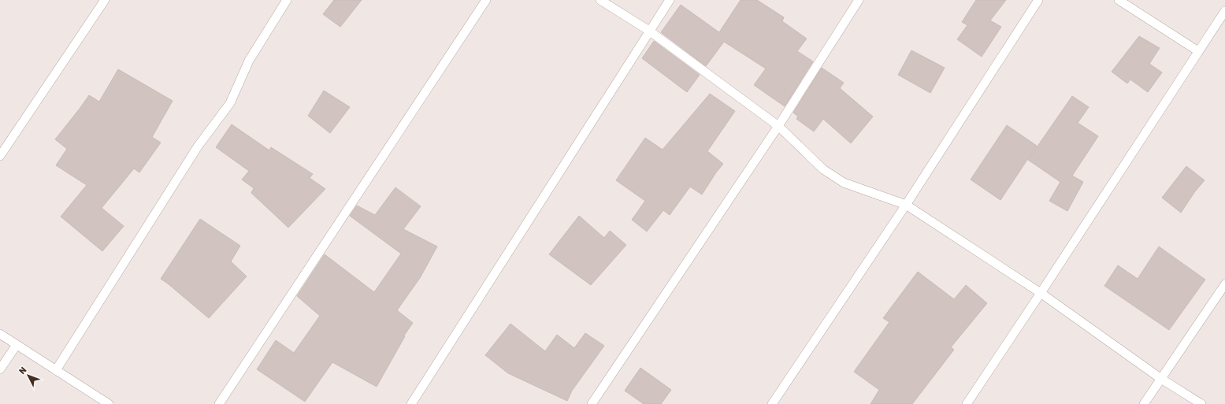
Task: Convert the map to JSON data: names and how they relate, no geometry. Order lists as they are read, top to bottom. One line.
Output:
{"north":"top left"}
